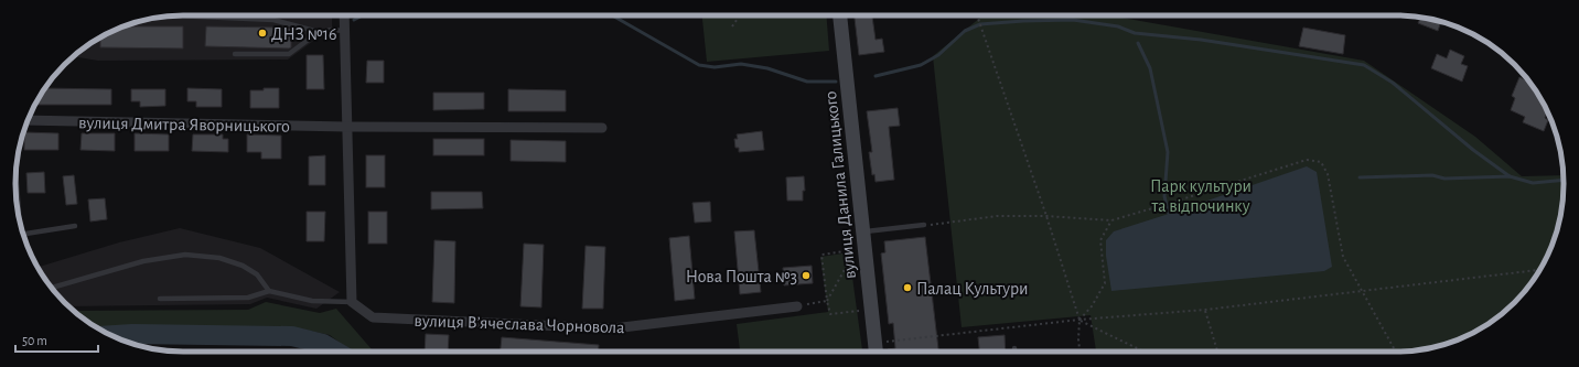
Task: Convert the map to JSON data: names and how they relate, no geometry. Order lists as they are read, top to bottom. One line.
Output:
{"streets":{"main road":["вулиця Данила Галицького"],"street":["вулиця Дмитра Яворницького","вулиця Вʼячеслава Чорновола"]},"parks":["Парк культури та відпочинку"],"places":["ДНЗ №16","Нова Пошта №3","Палац Культури"],"scale_bar":"50 m"}
